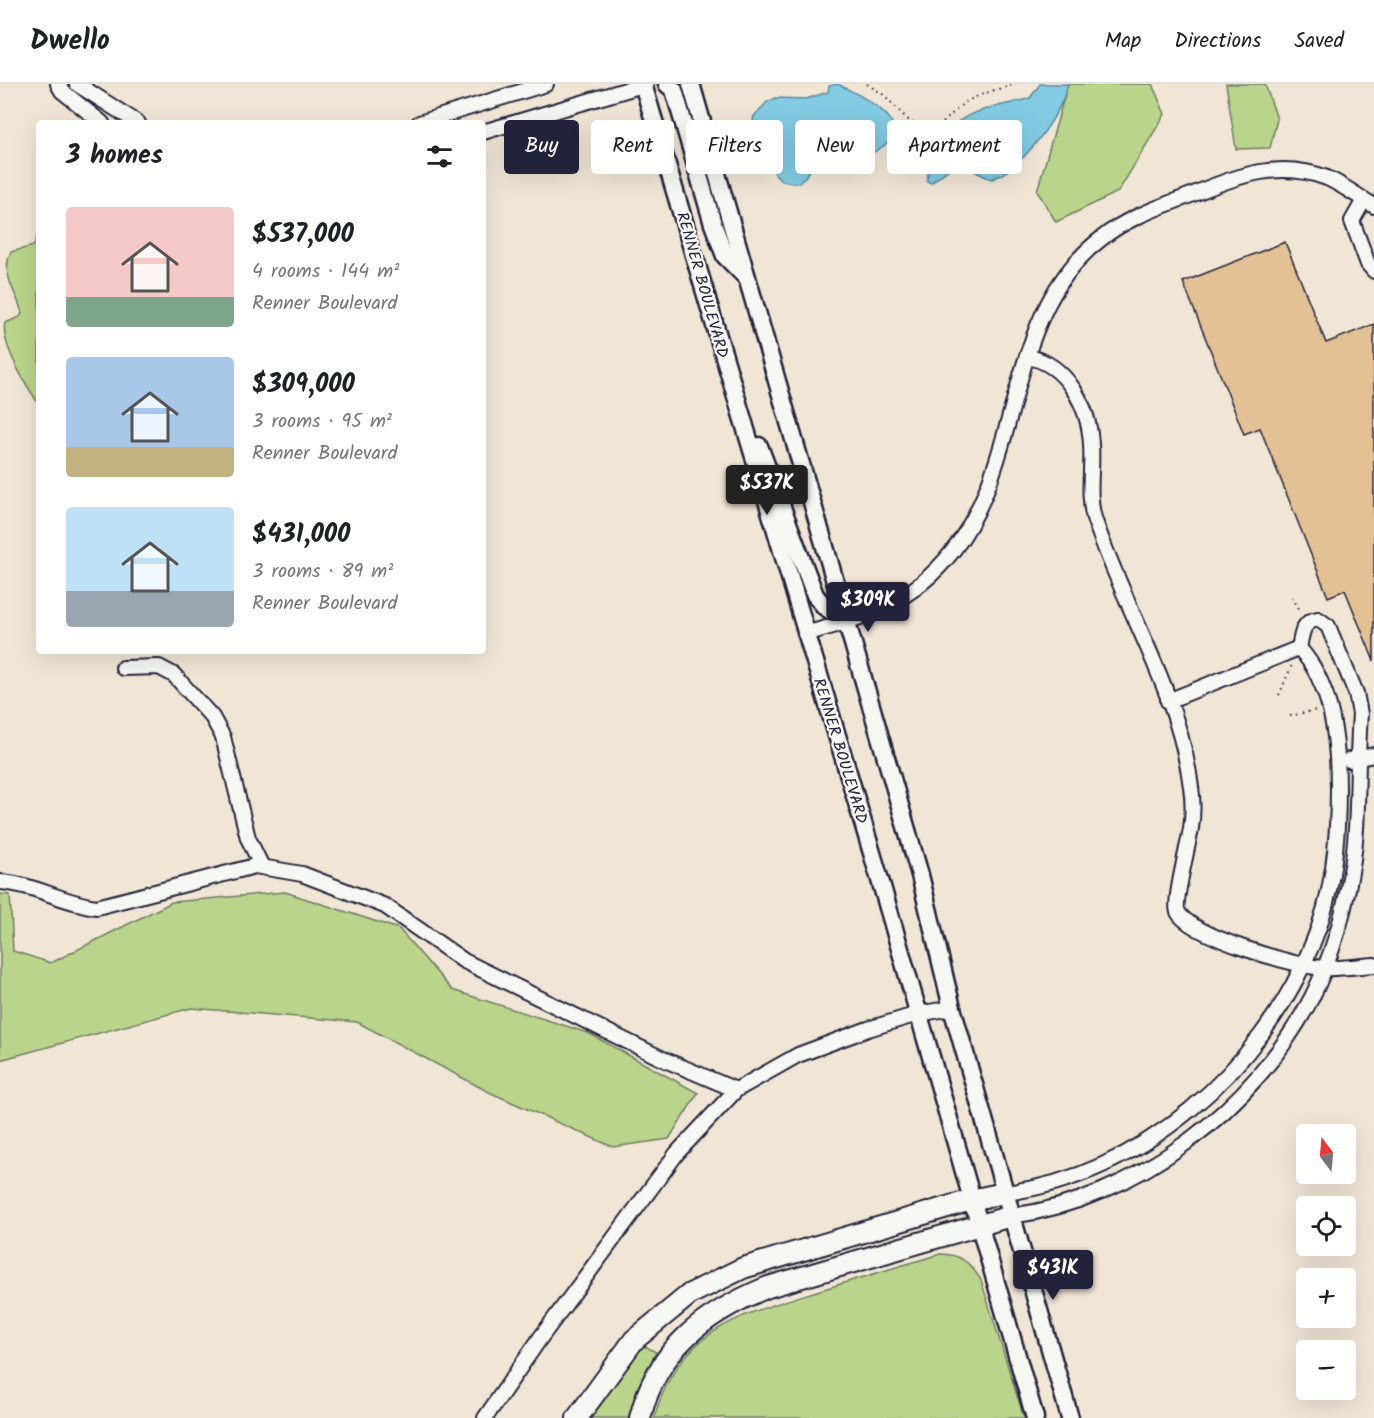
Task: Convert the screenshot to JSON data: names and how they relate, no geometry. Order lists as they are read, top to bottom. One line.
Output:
{"streets":{"main road":["RENNER BOULEVARD"]},"north":"top","page":{"header":"Dwello","nav":["Map","Directions","Saved"],"chip":["Buy","Rent","Filters","New","Apartment"],"heading":"3 homes","list":[{"name":"$537,000","note":"4 rooms · 144 m² · Renner Boulevard"},{"name":"$309,000","note":"3 rooms · 95 m² · Renner Boulevard"},{"name":"$431,000","note":"3 rooms · 89 m² · Renner Boulevard"}],"price":["$537K","$309K","$431K"],"map_buttons":["+","−"]}}
